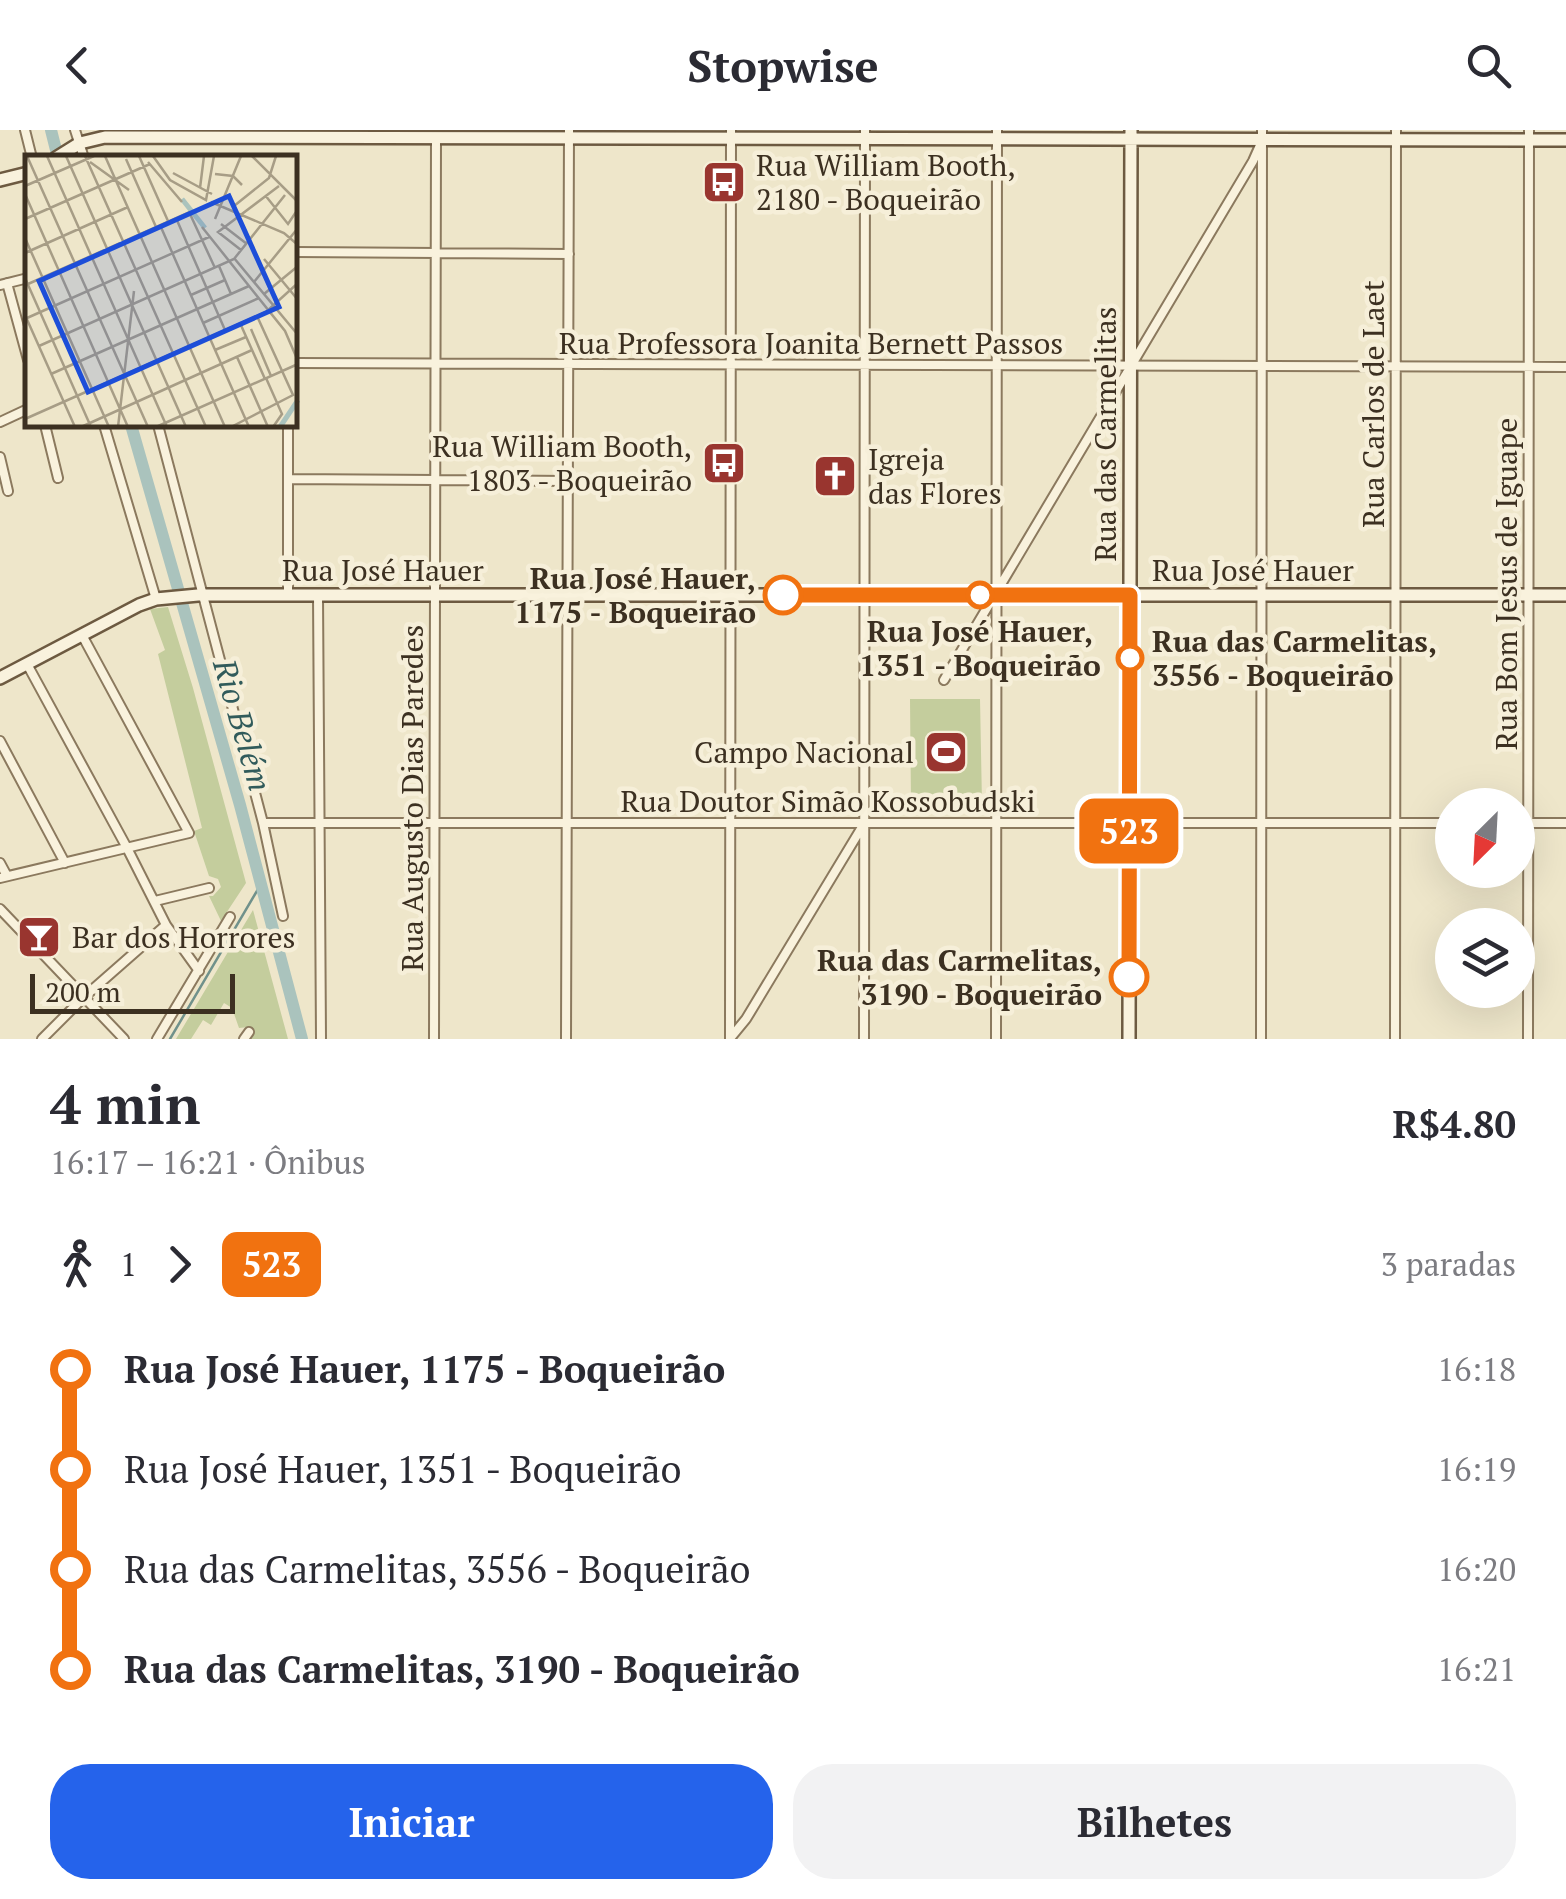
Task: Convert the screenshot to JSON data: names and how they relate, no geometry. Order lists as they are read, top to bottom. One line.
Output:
{"streets":{"main road":["Rua das Carmelitas","Rua José Hauer"],"street":["Rua Professora Joanita Bernett Passos","Rua Carlos de Laet","Rua Bom Jesus de Iguape","Rua Augusto Dias Paredes","Rua Doutor Simão Kossobudski"]},"crossings":[["Rua Professora Joanita Bernett Passos","Rua Carlos de Laet"],["Rua Professora Joanita Bernett Passos","Rua das Carmelitas"],["Rua Professora Joanita Bernett Passos","Rua Bom Jesus de Iguape"],["Rua Professora Joanita Bernett Passos","Rua Augusto Dias Paredes"],["Rua Carlos de Laet","Rua José Hauer"],["Rua Carlos de Laet","Rua Doutor Simão Kossobudski"],["Rua das Carmelitas","Rua José Hauer"],["Rua das Carmelitas","Rua Doutor Simão Kossobudski"],["Rua José Hauer","Rua Bom Jesus de Iguape"],["Rua José Hauer","Rua Augusto Dias Paredes"],["Rua Augusto Dias Paredes","Rua Doutor Simão Kossobudski"]],"water":["Rio Belém"],"places":{"bus stop":["Rua William Booth, 2180 - Boqueirão","Rua William Booth, 1803 - Boqueirão"],"church":["Igreja das Flores"],"other":["Rua José Hauer, 1175 - Boqueirão","Rua José Hauer, 1351 - Boqueirão","Rua das Carmelitas, 3556 - Boqueirão","Rua das Carmelitas, 3190 - Boqueirão"],"sports":["Campo Nacional"],"bar":["Bar dos Horrores"]},"lines":["bus line 523"],"scale_bar":"200 m","north":"bottom left","page":{"header":"Stopwise","on_map":"523","scale":"200 m","heading":["4 min","16:17 – 16:21 · Ônibus","R$4.80"],"legs":["1","523","3 paradas"],"list":[{"name":"Rua José Hauer, 1175 - Boqueirão","value":"16:18"},{"name":"Rua José Hauer, 1351 - Boqueirão","value":"16:19"},{"name":"Rua das Carmelitas, 3556 - Boqueirão","value":"16:20"},{"name":"Rua das Carmelitas, 3190 - Boqueirão","value":"16:21"}],"buttons":["Iniciar","Bilhetes"]}}
